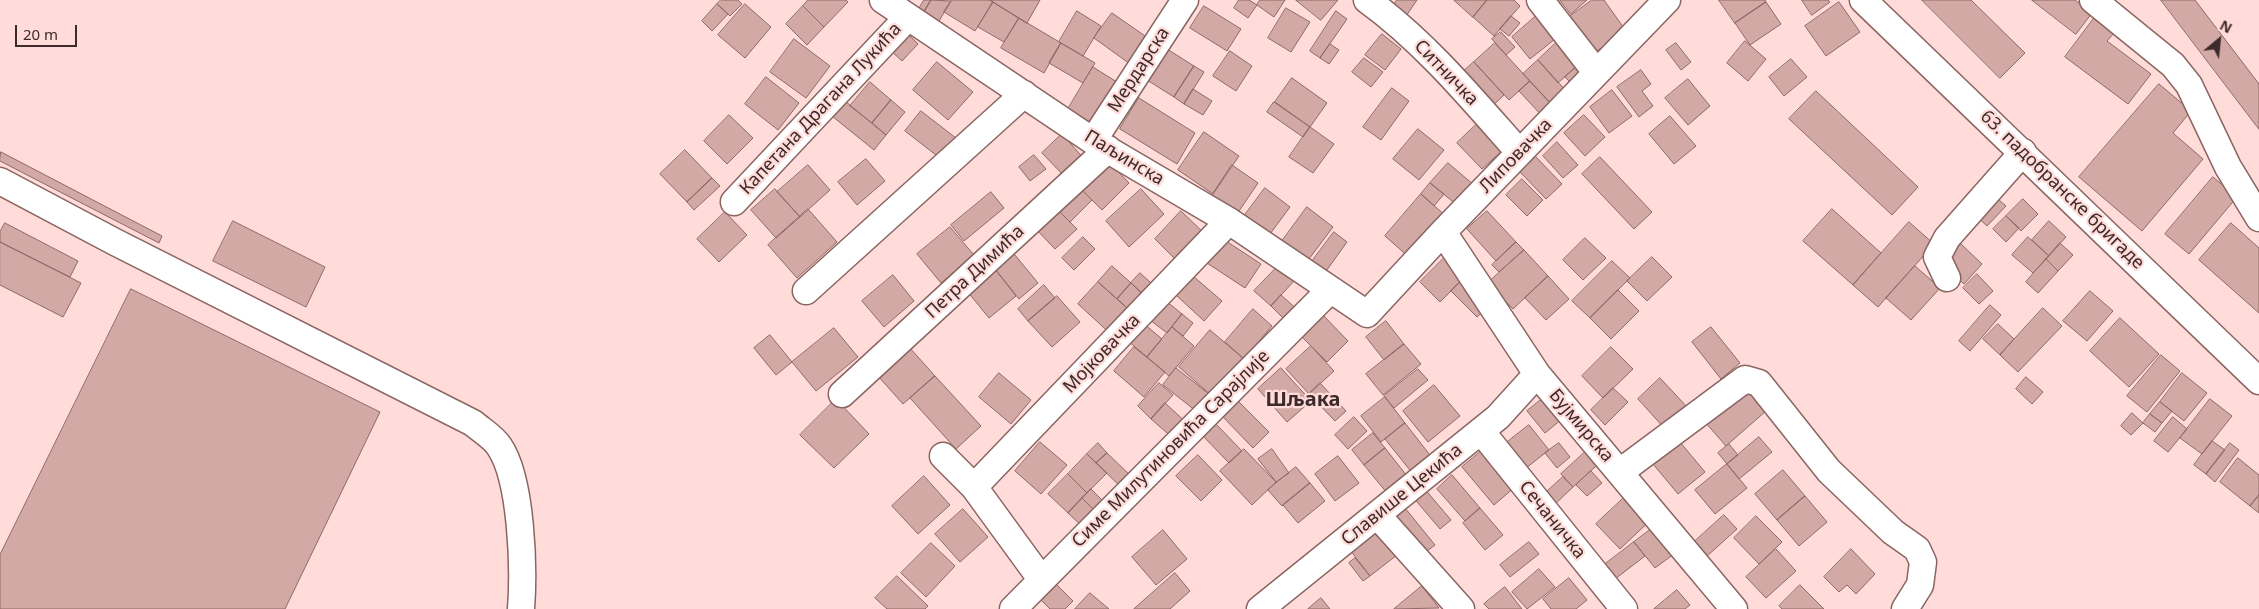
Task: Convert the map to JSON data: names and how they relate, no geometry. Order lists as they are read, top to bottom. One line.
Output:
{"streets":{"street":["Мердарска","Ситничка","Капетана Драгана Лукића","Липовачка","Паљинска","63. падобранске бригаде","Петра Димића","Мојковачка","Бујмирска","Симе Милутиновића Сарајлије","Славише Цекића","Сечаничка"]},"crossings":[["Мердарска","Паљинска"],["Мердарска","Петра Димића"],["Ситничка","Липовачка"],["Капетана Драгана Лукића","Паљинска"],["Липовачка","Паљинска"],["Липовачка","Бујмирска"],["Паљинска","Петра Димића"],["Паљинска","Мојковачка"],["Паљинска","Симе Милутиновића Сарајлије"],["Бујмирска","Славише Цекића"],["Славише Цекића","Сечаничка"]],"districts":["Шљака"],"scale_bar":"20 m","north":"top right"}
